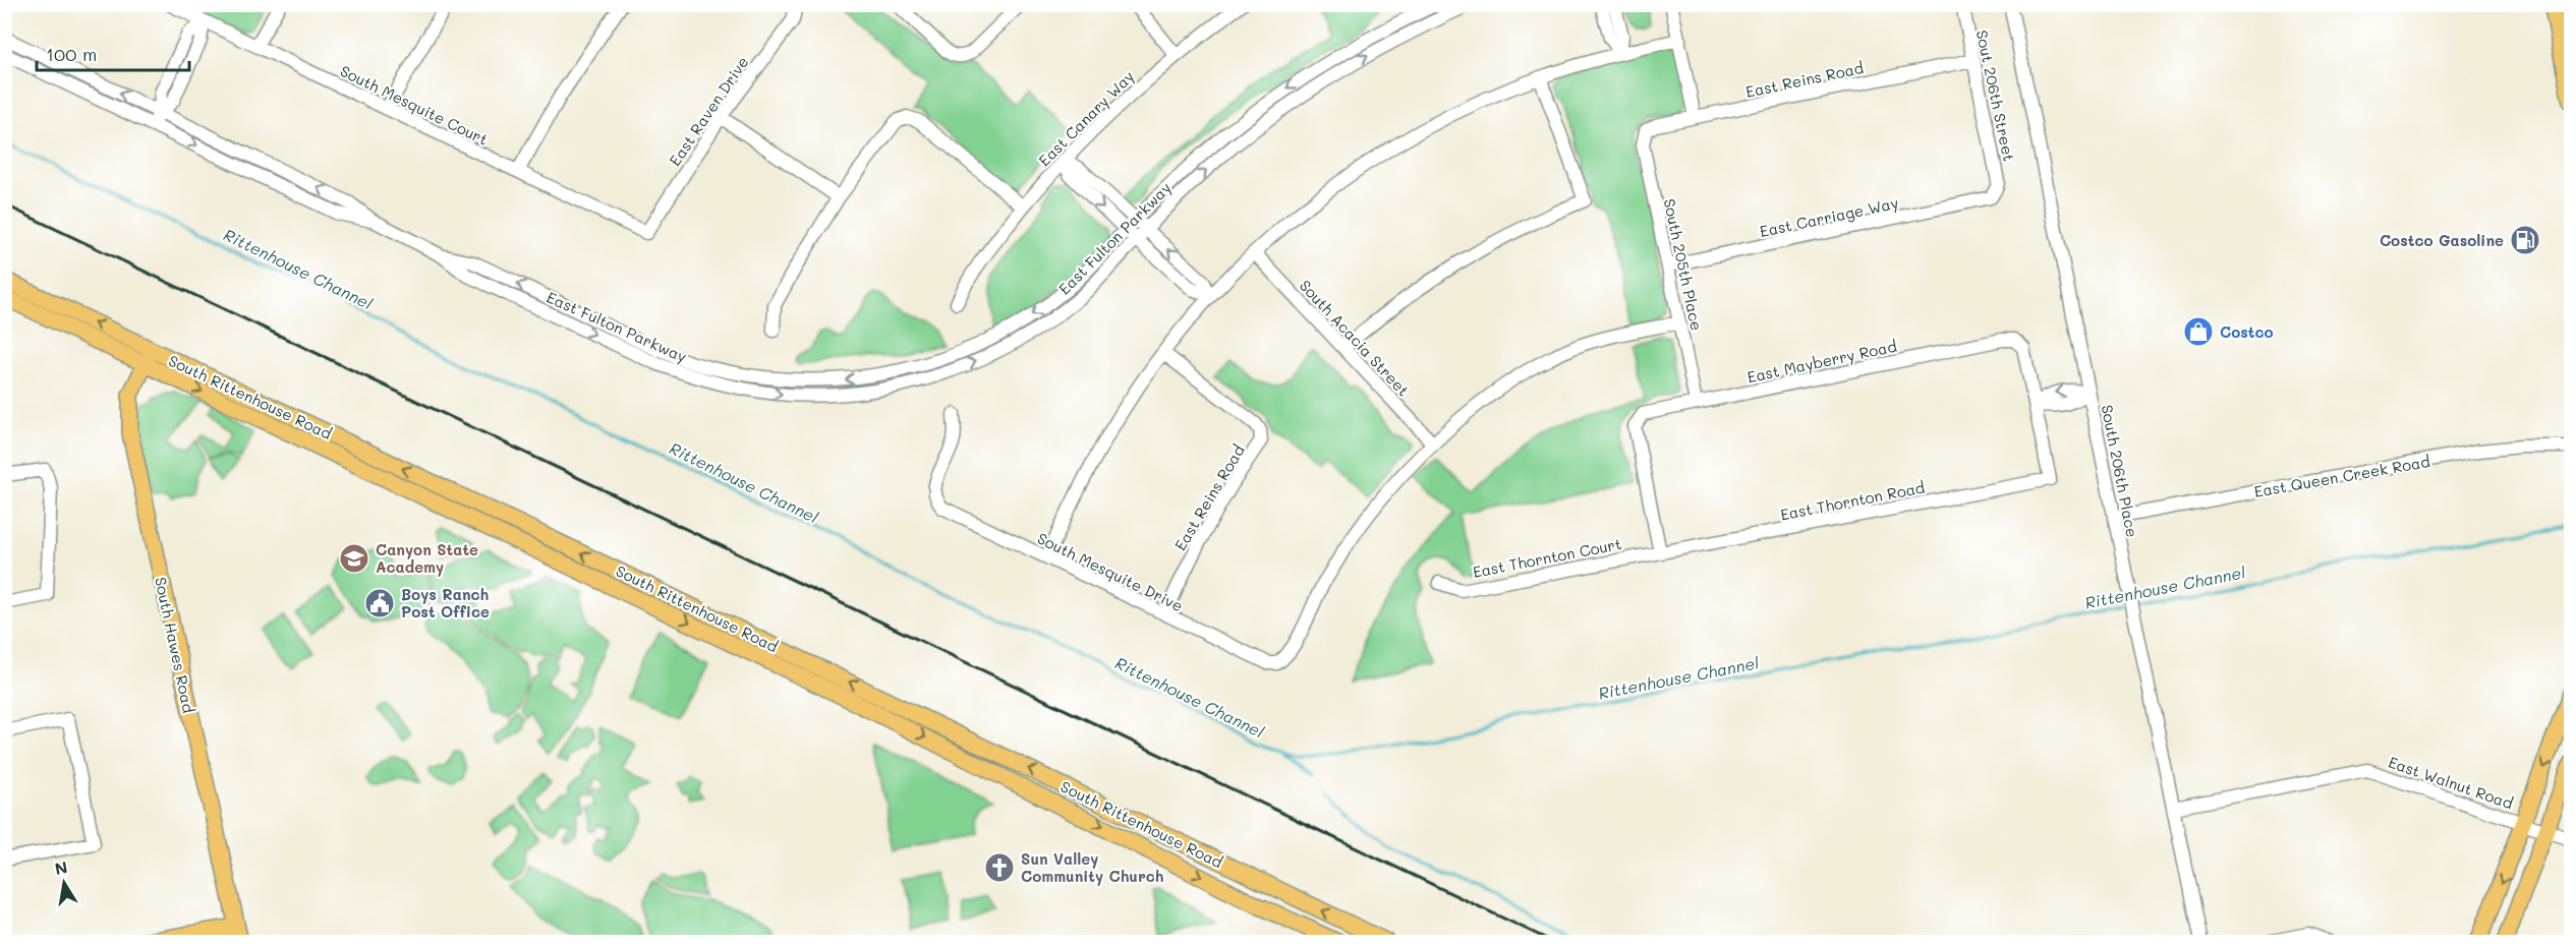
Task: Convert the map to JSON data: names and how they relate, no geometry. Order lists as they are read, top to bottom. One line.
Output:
{"streets":{"main road":["South Rittenhouse Road","South Hawes Road"],"street":["East Reins Road","Sout 206th Street","South Mesquite Court","East Raven Drive","East Canary Way","East Carriage Way","East Fulton Parkway","South 205th Place","South Acacia Street","East Mayberry Road","South 206th Place","East Queen Creek Road","East Thornton Road","East Thornton Court","South Mesquite Drive","East Walnut Road"]},"crossings":[["East Reins Road","Sout 206th Street"],["East Reins Road","South 205th Place"],["East Reins Road","South Mesquite Drive"],["Sout 206th Street","East Carriage Way"],["South Mesquite Court","East Raven Drive"],["East Carriage Way","South 205th Place"],["South 205th Place","East Mayberry Road"],["South Acacia Street","South Mesquite Drive"],["East Mayberry Road","East Thornton Road"],["East Mayberry Road","East Thornton Court"],["South Rittenhouse Road","South Hawes Road"],["South 206th Place","East Queen Creek Road"],["South 206th Place","East Walnut Road"],["East Thornton Road","East Thornton Court"]],"water":["Rittenhouse Channel"],"places":{"fuel station":["Costco Gasoline"],"shop":["Costco"],"school or university":["Canyon State Academy"],"public building":["Boys Ranch Post Office"],"church":["Sun Valley Community Church"]},"scale_bar":"100 m","north":"top"}
